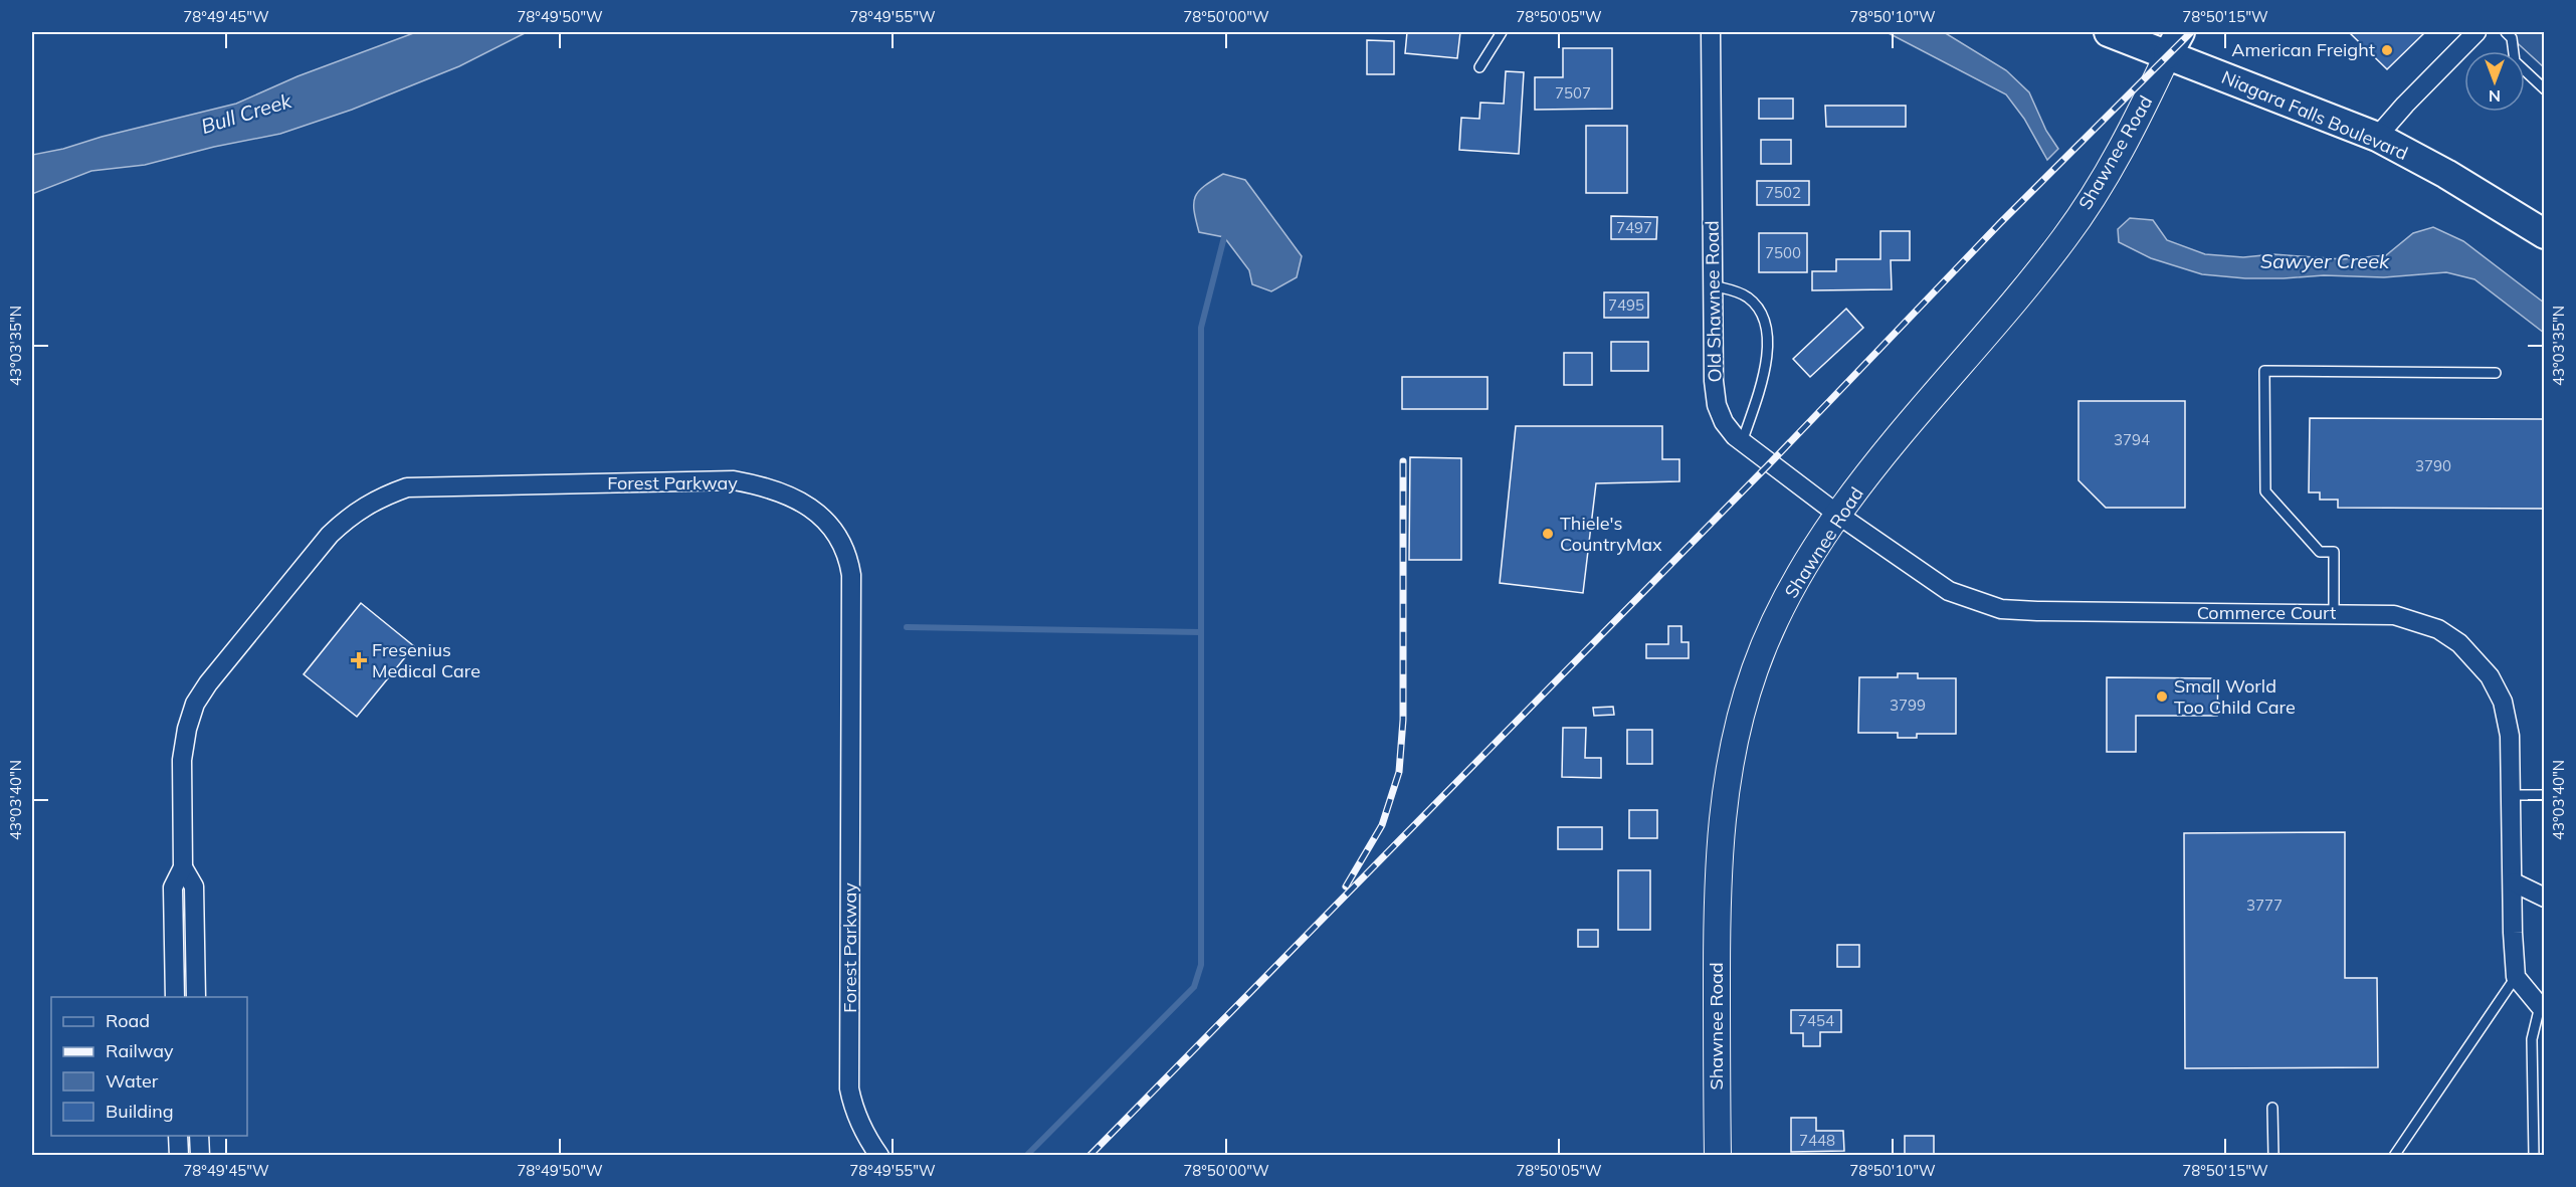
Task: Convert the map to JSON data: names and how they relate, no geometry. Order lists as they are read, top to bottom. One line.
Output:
{"streets":{"main road":["Niagara Falls Boulevard","Shawnee Road"],"street":["Old Shawnee Road","Forest Parkway","Commerce Court"]},"crossings":[["Niagara Falls Boulevard","Shawnee Road"],["Shawnee Road","Old Shawnee Road"],["Shawnee Road","Commerce Court"],["Old Shawnee Road","Commerce Court"]],"water":["Bull Creek","Sawyer Creek"],"places":{"other":["American Freight","Thiele's CountryMax","Small World Too Child Care"],"health":["Fresenius Medical Care"]},"house_numbers":["7507","7502","7497","7500","7495","3794","3790","3799","3777","7454","7448"],"legend":["Road","Railway","Water","Building"],"north":"bottom","coordinates":["78°49'45\"W","78°49'50\"W","78°49'55\"W","78°50'00\"W","78°50'05\"W","78°50'10\"W","78°50'15\"W","43°03'35\"N","43°03'40\"N"]}
